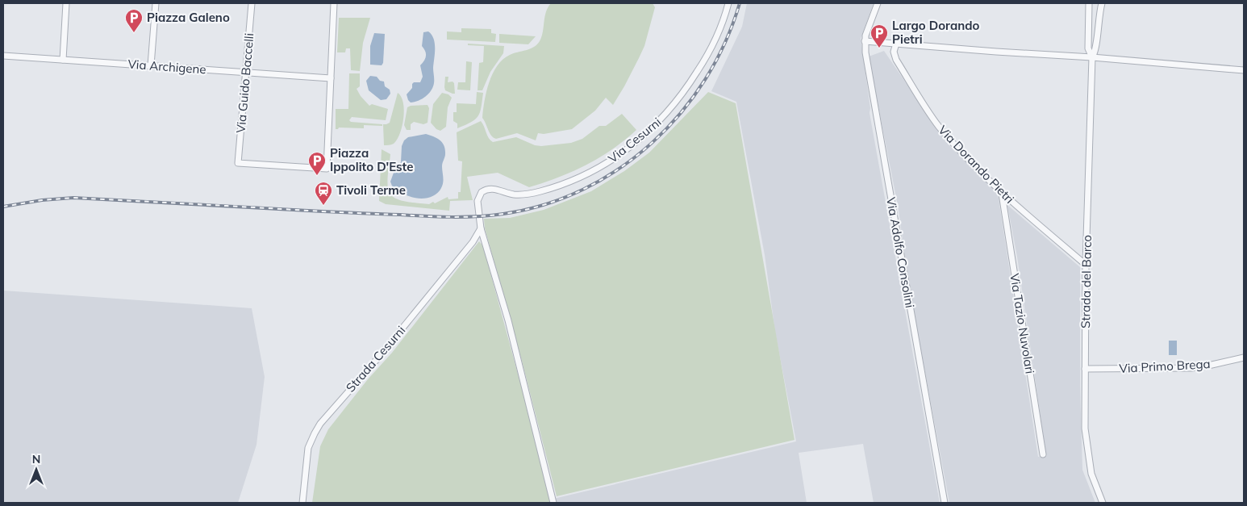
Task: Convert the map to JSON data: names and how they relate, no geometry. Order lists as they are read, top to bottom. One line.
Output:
{"streets":{"street":["Via Archigene","Via Guido Baccelli","Via Cesurni","Via Dorando Pietri","Via Adolfo Consolini","Strada del Barco","Via Tazio Nuvolari","Strada Cesurni","Via Primo Brega"]},"crossings":[["Via Archigene","Via Guido Baccelli"],["Via Cesurni","Strada Cesurni"],["Via Dorando Pietri","Strada del Barco"],["Via Dorando Pietri","Via Tazio Nuvolari"],["Strada del Barco","Via Primo Brega"]],"places":{"parking":["Piazza Galeno","Largo Dorando Pietri","Piazza Ippolito D'Este"],"station":["Tivoli Terme"]},"north":"top"}
